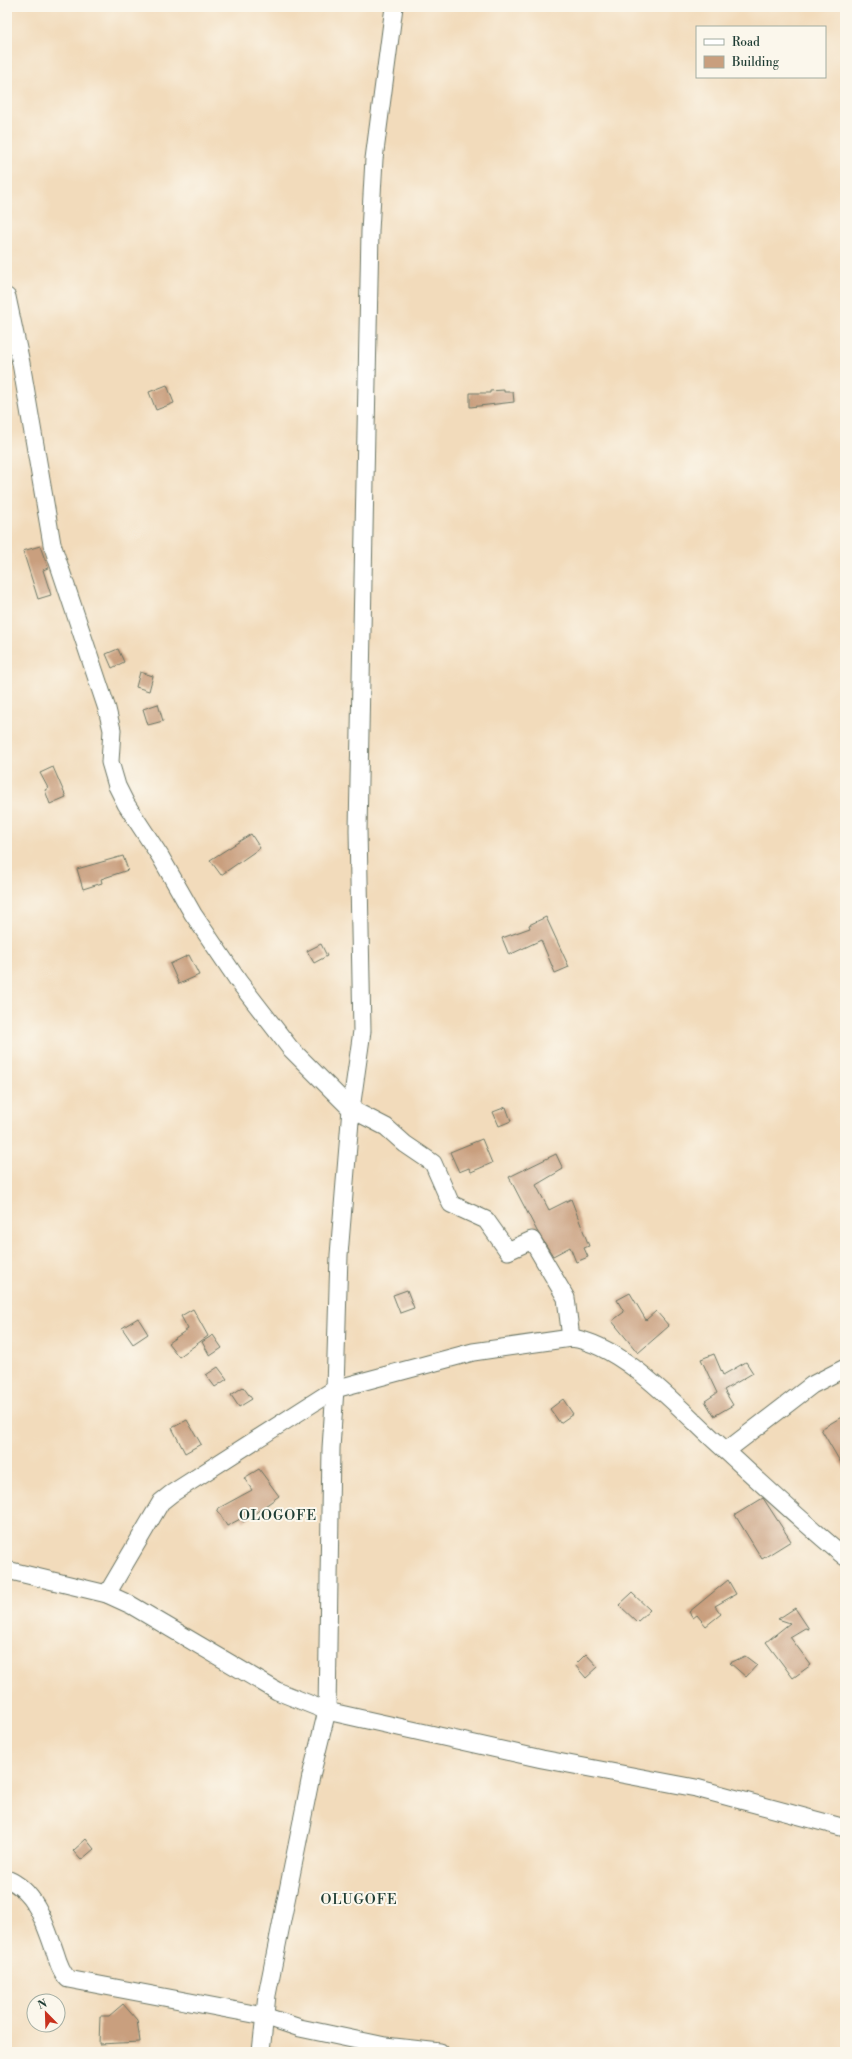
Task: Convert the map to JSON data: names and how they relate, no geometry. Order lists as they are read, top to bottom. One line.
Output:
{"districts":["OLOGOFE","OLUGOFE"],"legend":["Road","Building"],"north":"top left"}
